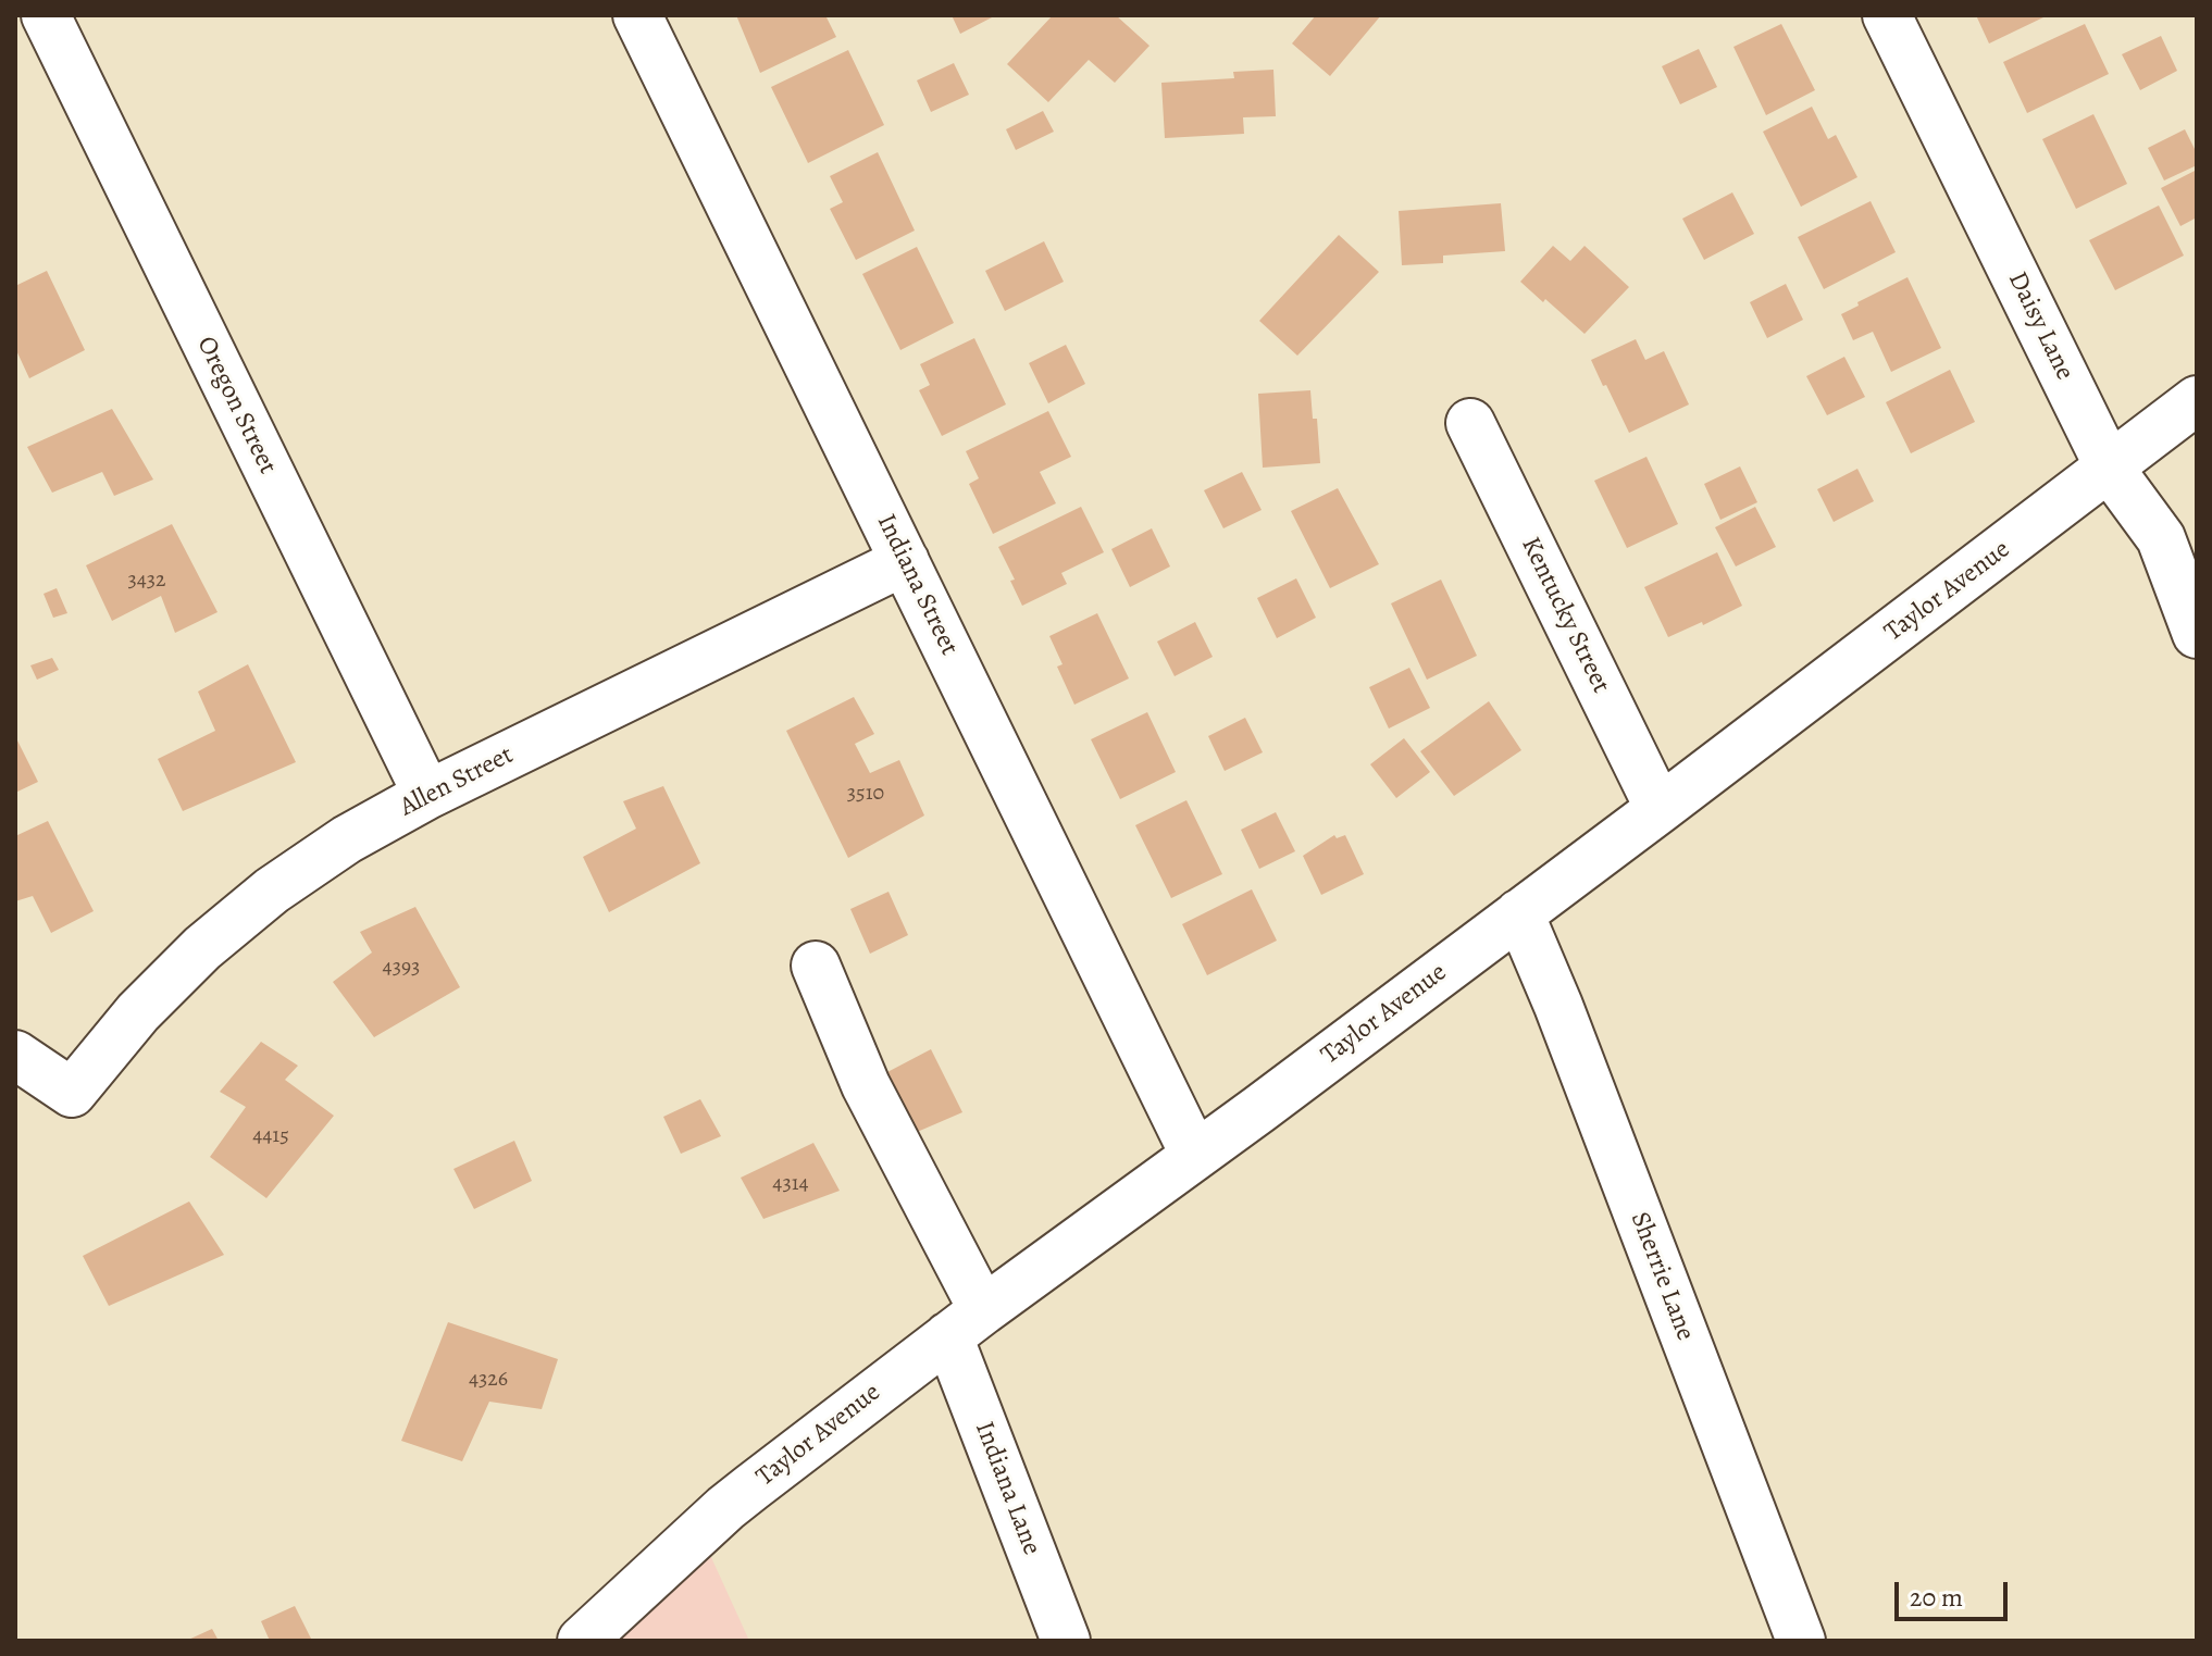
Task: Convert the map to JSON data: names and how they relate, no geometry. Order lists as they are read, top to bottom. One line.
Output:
{"streets":{"street":["Daisy Lane","Oregon Street","Indiana Street","Taylor Avenue","Kentucky Street","Allen Street","Sherrie Lane","Indiana Lane"]},"crossings":[["Daisy Lane","Taylor Avenue"],["Oregon Street","Allen Street"],["Indiana Street","Taylor Avenue"],["Indiana Street","Allen Street"],["Taylor Avenue","Kentucky Street"],["Taylor Avenue","Sherrie Lane"],["Taylor Avenue","Indiana Lane"]],"house_numbers":["3432","3510","4393","4415","4314","4326"],"scale_bar":"20 m"}
